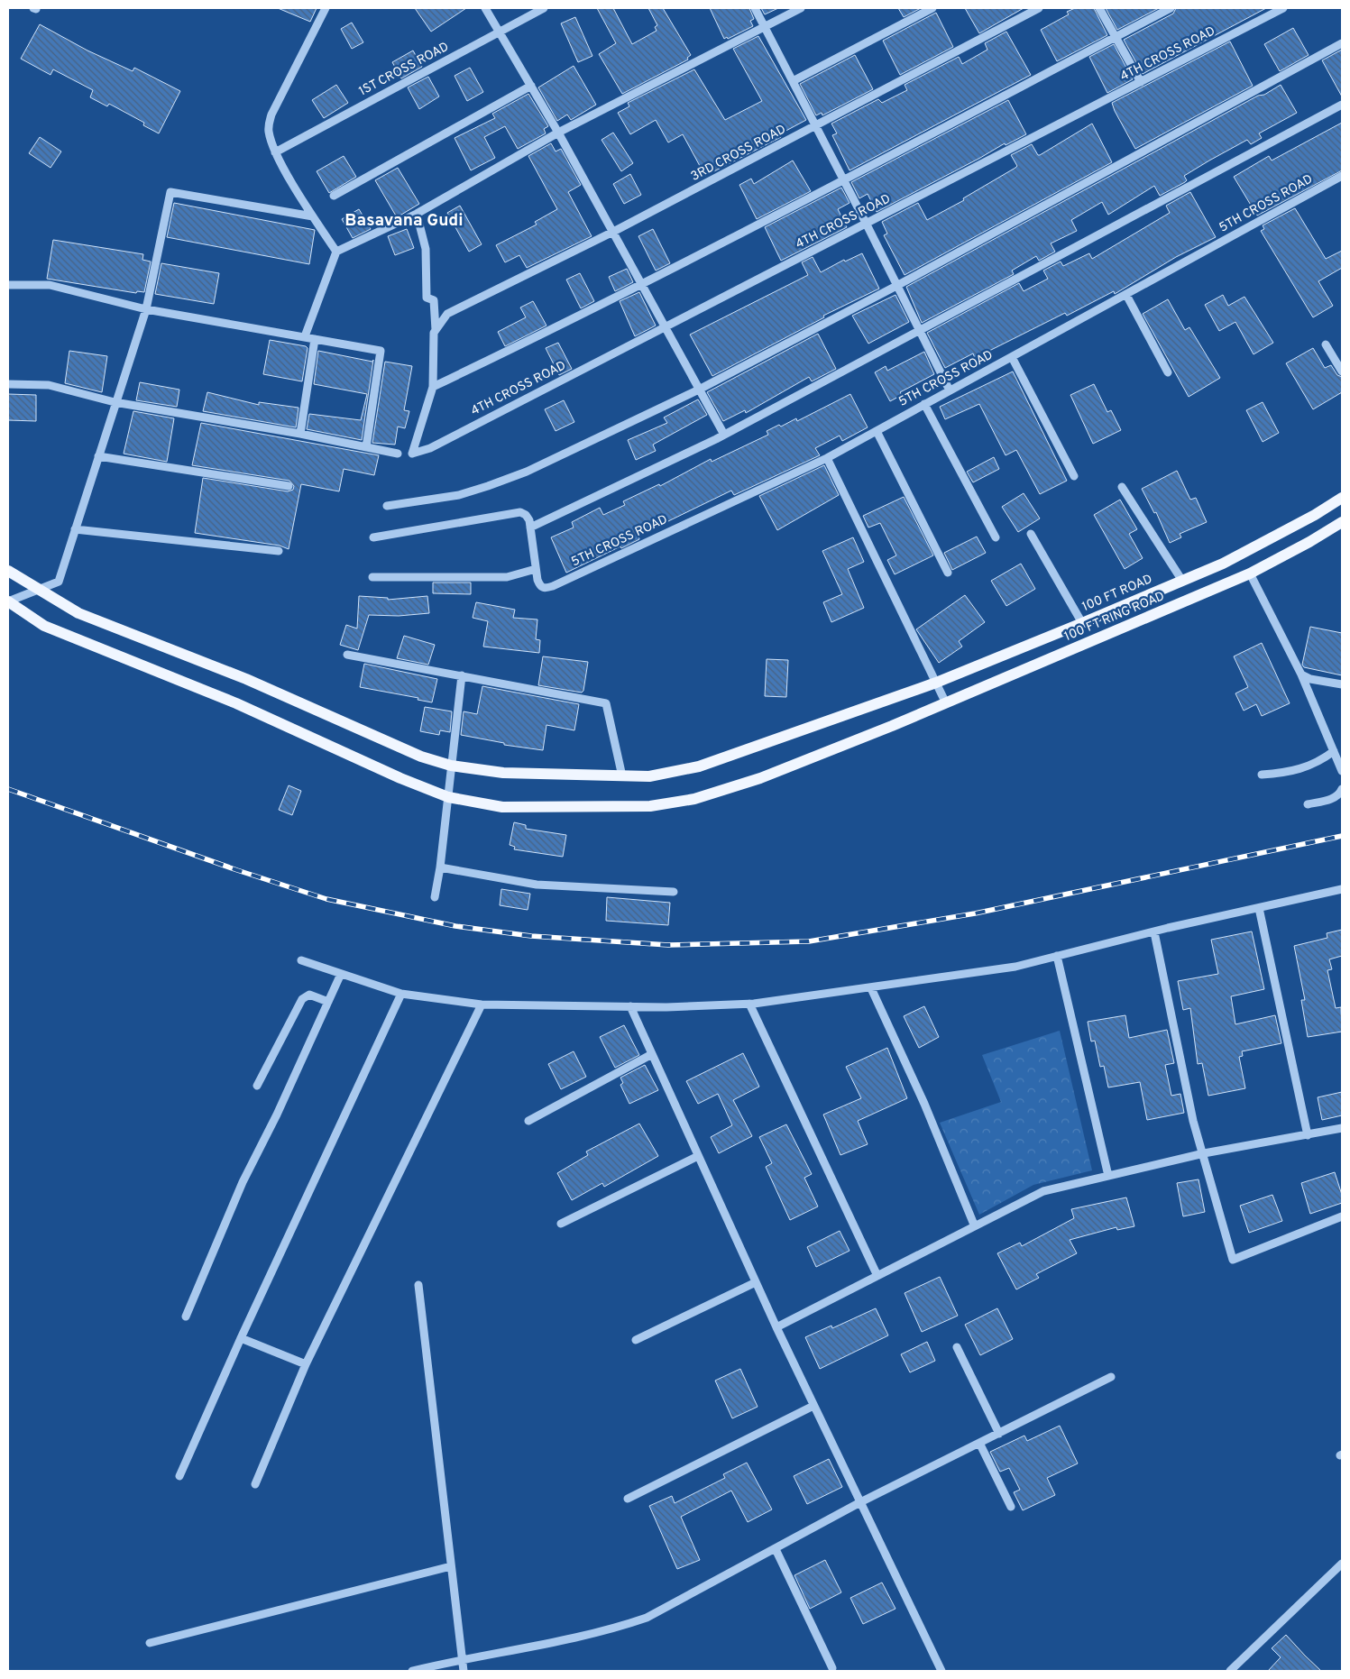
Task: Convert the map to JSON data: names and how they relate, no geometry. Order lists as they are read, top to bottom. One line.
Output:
{"streets":{"main road":["100 FT ROAD","100 FT RING ROAD"],"street":["4TH CROSS ROAD","1ST CROSS ROAD","3RD CROSS ROAD","5TH CROSS ROAD"]},"districts":["Basavana Gudi"]}
